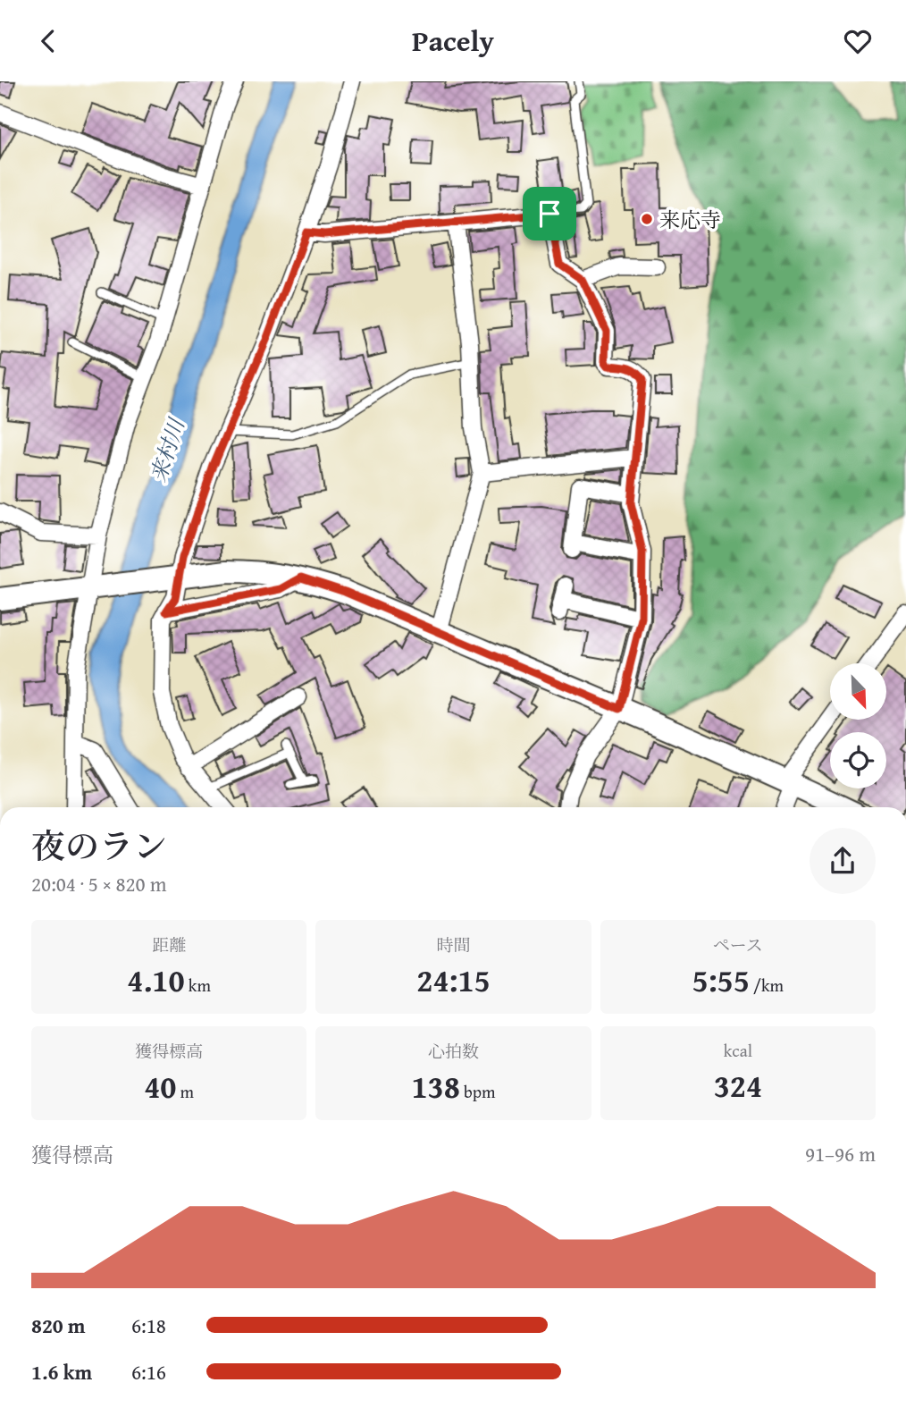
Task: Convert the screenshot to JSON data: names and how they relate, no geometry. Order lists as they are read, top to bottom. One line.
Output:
{"water":["来村川"],"places":["来応寺"],"north":"bottom right","page":{"header":"Pacely","heading":["夜のラン","20:04 · 5 × 820 m"],"stats":[["距離","4.10 km"],["時間","24:15"],["ペース","5:55 /km"],["獲得標高","40 m"],["心拍数","138 bpm"],["kcal","324"]],"chart":["獲得標高","91–96 m"],"list":[{"name":"820 m","note":"6:18"},{"name":"1.6 km","note":"6:16"}]}}
